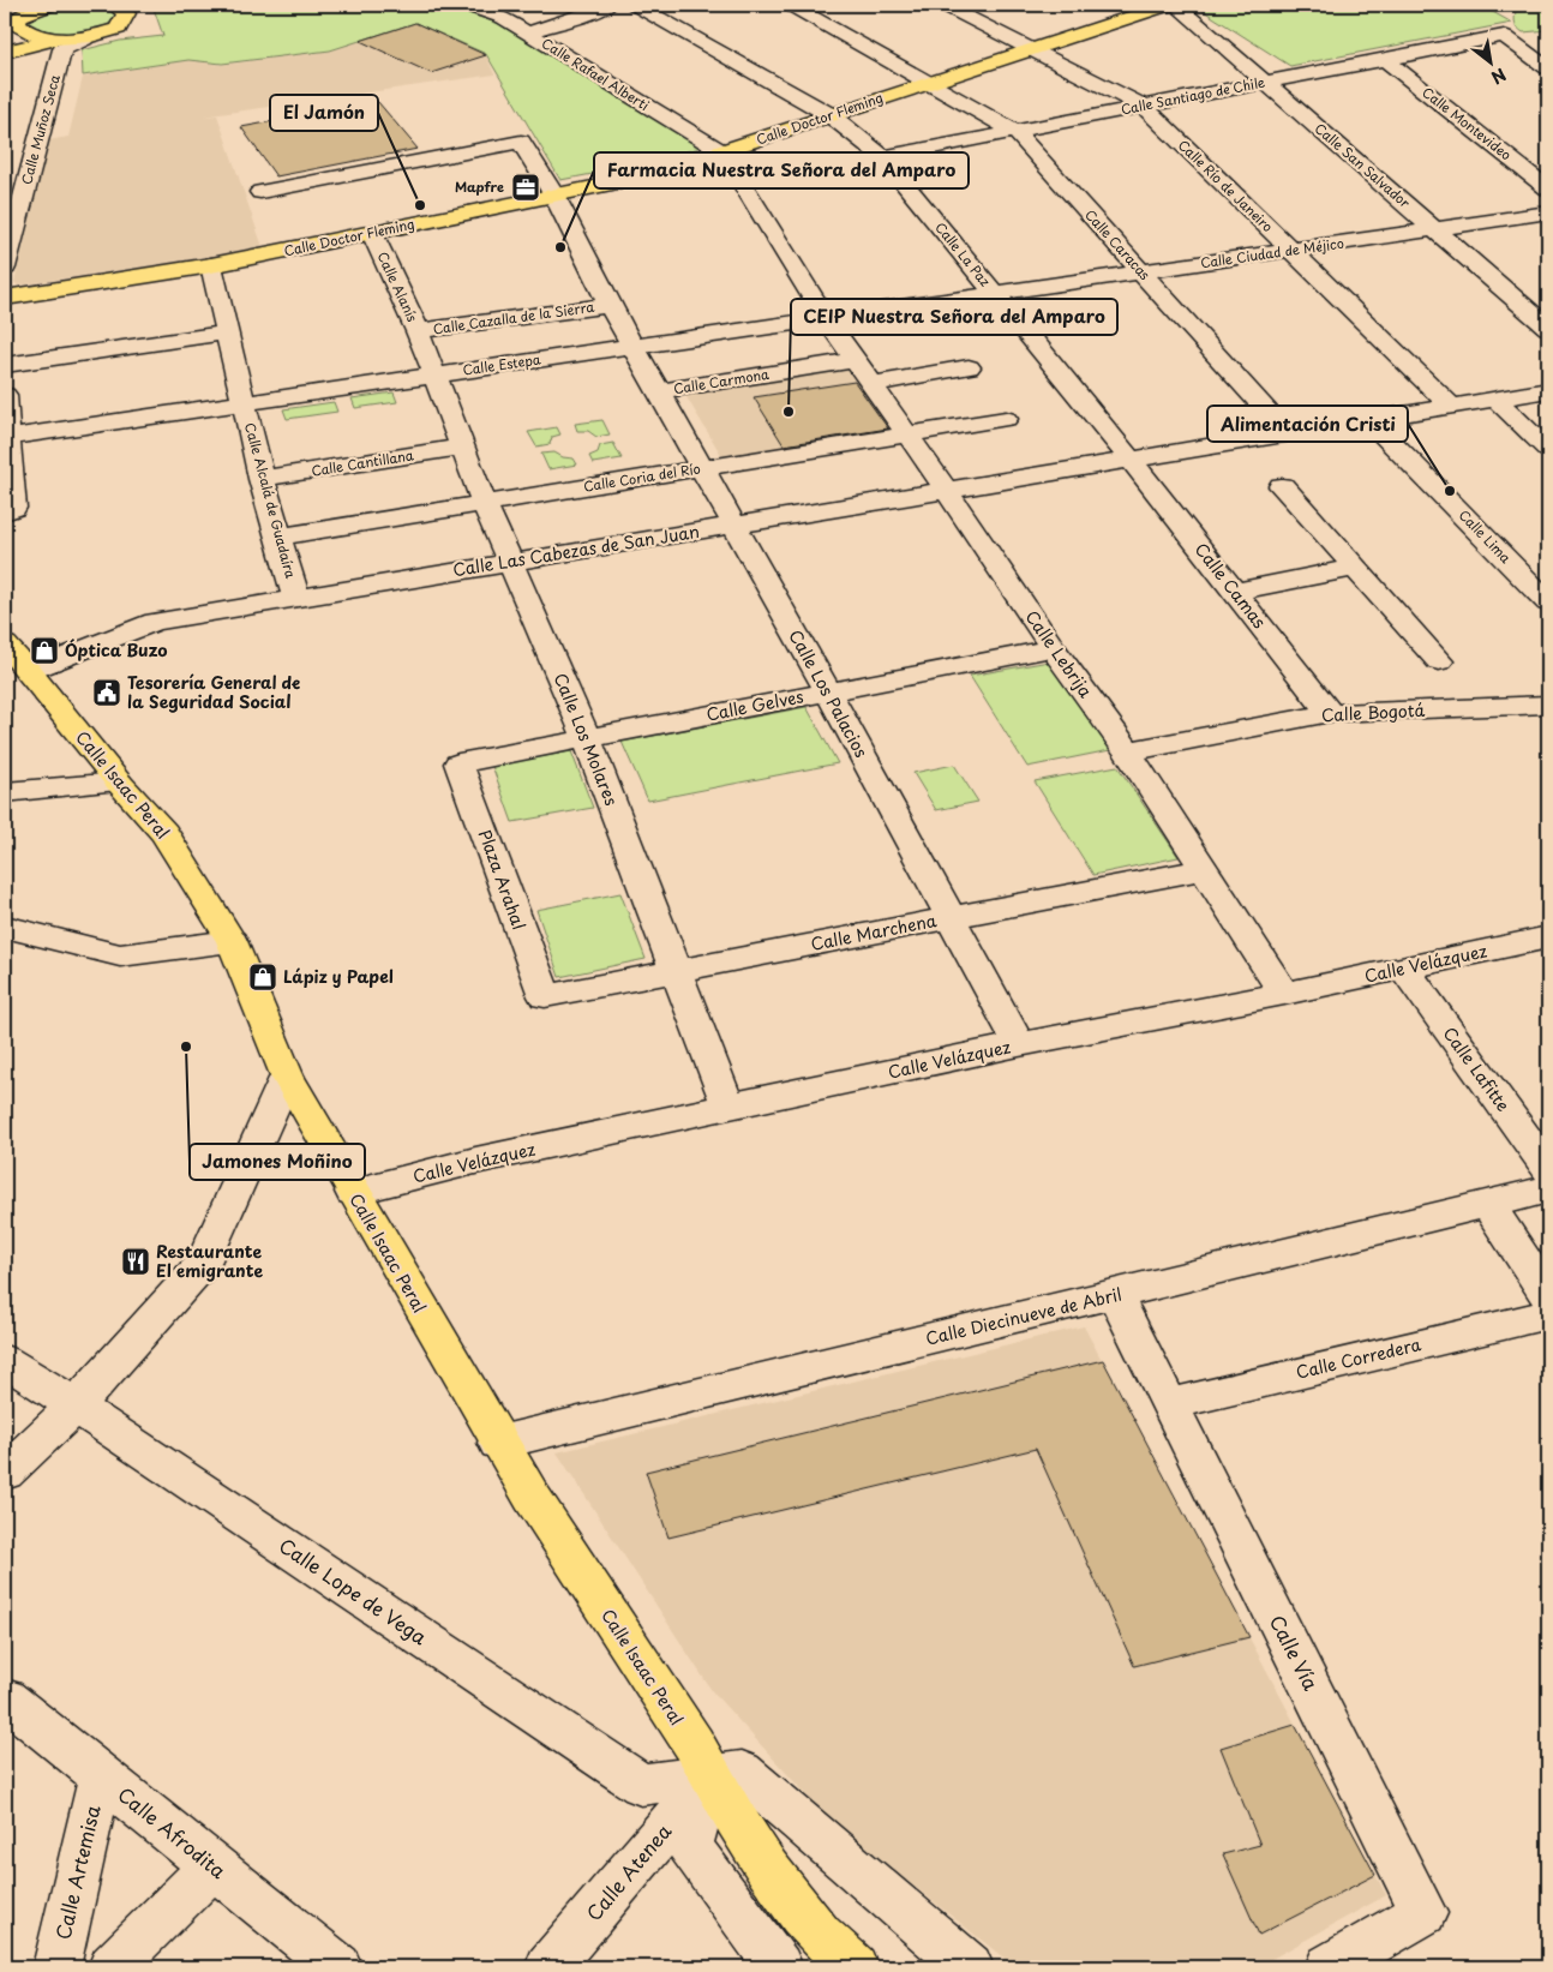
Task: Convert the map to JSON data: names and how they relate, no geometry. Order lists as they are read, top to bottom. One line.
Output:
{"streets":{"main road":["Calle Doctor Fleming","Calle Isaac Peral"],"street":["Calle Rafael Alberti","Calle Santiago de Chile","Calle Montevideo","Calle Muñoz Seca","Calle San Salvador","Calle Río de Janeiro","Calle Caracas","Calle Ciudad de Méjico","Calle La Paz","Calle Alanís","Calle Cazalla de la Sierra","Calle Estepa","Calle Carmona","Calle Cantillana","Calle Coria del Río","Calle Alcalá de Guadaíra","Calle Lima","Calle Las Cabezas de San Juan","Calle Camas","Calle Lebrija","Calle Los Palacios","Calle Gelves","Calle Bogotá","Calle Los Molares","Plaza Arahal","Calle Marchena","Calle Velázquez","Calle Lafitte","Calle Diecinueve de Abril","Calle Corredera","Calle Lope de Vega","Calle Vía","Calle Afrodita","Calle Artemisa","Calle Atenea"]},"crossings":[["Calle Rafael Alberti","Calle Doctor Fleming"],["Calle Rafael Alberti","Calle Lebrija"],["Calle Santiago de Chile","Calle Montevideo"],["Calle Santiago de Chile","Calle San Salvador"],["Calle Santiago de Chile","Calle Río de Janeiro"],["Calle Santiago de Chile","Calle Caracas"],["Calle Santiago de Chile","Calle La Paz"],["Calle Doctor Fleming","Calle Río de Janeiro"],["Calle Doctor Fleming","Calle Caracas"],["Calle Doctor Fleming","Calle La Paz"],["Calle Doctor Fleming","Calle Alanís"],["Calle Doctor Fleming","Calle Alcalá de Guadaíra"],["Calle Doctor Fleming","Calle Lebrija"],["Calle Doctor Fleming","Calle Los Palacios"],["Calle San Salvador","Calle Ciudad de Méjico"],["Calle Río de Janeiro","Calle Ciudad de Méjico"],["Calle Río de Janeiro","Calle Las Cabezas de San Juan"],["Calle Caracas","Calle Ciudad de Méjico"],["Calle Caracas","Calle Las Cabezas de San Juan"],["Calle Ciudad de Méjico","Calle La Paz"],["Calle Ciudad de Méjico","Calle Estepa"],["Calle La Paz","Calle Estepa"],["Calle La Paz","Calle Las Cabezas de San Juan"],["Calle La Paz","Calle Camas"],["Calle Alanís","Calle Cazalla de la Sierra"],["Calle Alanís","Calle Estepa"],["Calle Alanís","Calle Los Molares"],["Calle Cazalla de la Sierra","Calle Los Palacios"],["Calle Estepa","Calle Alcalá de Guadaíra"],["Calle Estepa","Calle Lebrija"],["Calle Estepa","Calle Los Palacios"],["Calle Estepa","Calle Los Molares"],["Calle Carmona","Calle Lebrija"],["Calle Carmona","Calle Los Palacios"],["Calle Cantillana","Calle Alcalá de Guadaíra"],["Calle Cantillana","Calle Los Molares"],["Calle Coria del Río","Calle Alcalá de Guadaíra"],["Calle Coria del Río","Calle Lebrija"],["Calle Coria del Río","Calle Los Palacios"],["Calle Coria del Río","Calle Los Molares"],["Calle Alcalá de Guadaíra","Calle Las Cabezas de San Juan"],["Calle Lima","Calle Las Cabezas de San Juan"],["Calle Las Cabezas de San Juan","Calle Camas"],["Calle Las Cabezas de San Juan","Calle Lebrija"],["Calle Las Cabezas de San Juan","Calle Los Palacios"],["Calle Las Cabezas de San Juan","Calle Los Molares"],["Calle Las Cabezas de San Juan","Calle Isaac Peral"],["Calle Camas","Calle Bogotá"],["Calle Lebrija","Calle Gelves"],["Calle Lebrija","Calle Bogotá"],["Calle Lebrija","Calle Marchena"],["Calle Lebrija","Calle Velázquez"],["Calle Los Palacios","Calle Gelves"],["Calle Los Palacios","Calle Marchena"],["Calle Los Palacios","Calle Velázquez"],["Calle Gelves","Calle Los Molares"],["Calle Gelves","Plaza Arahal"],["Calle Los Molares","Calle Marchena"],["Calle Los Molares","Calle Velázquez"],["Calle Isaac Peral","Calle Velázquez"],["Calle Isaac Peral","Calle Diecinueve de Abril"],["Calle Isaac Peral","Calle Lope de Vega"],["Calle Isaac Peral","Calle Atenea"],["Plaza Arahal","Calle Marchena"],["Calle Velázquez","Calle Lafitte"],["Calle Diecinueve de Abril","Calle Vía"],["Calle Corredera","Calle Vía"],["Calle Lope de Vega","Calle Atenea"],["Calle Afrodita","Calle Artemisa"]],"places":{"office":["Mapfre"],"other":["El Jamón","Farmacia Nuestra Señora del Amparo","CEIP Nuestra Señora del Amparo","Alimentación Cristi","Jamones Moñino"],"shop":["Óptica Buzo","Lápiz y Papel"],"public building":["Tesorería General de la Seguridad Social"],"restaurant":["Restaurante El emigrante"]},"north":"bottom right"}
